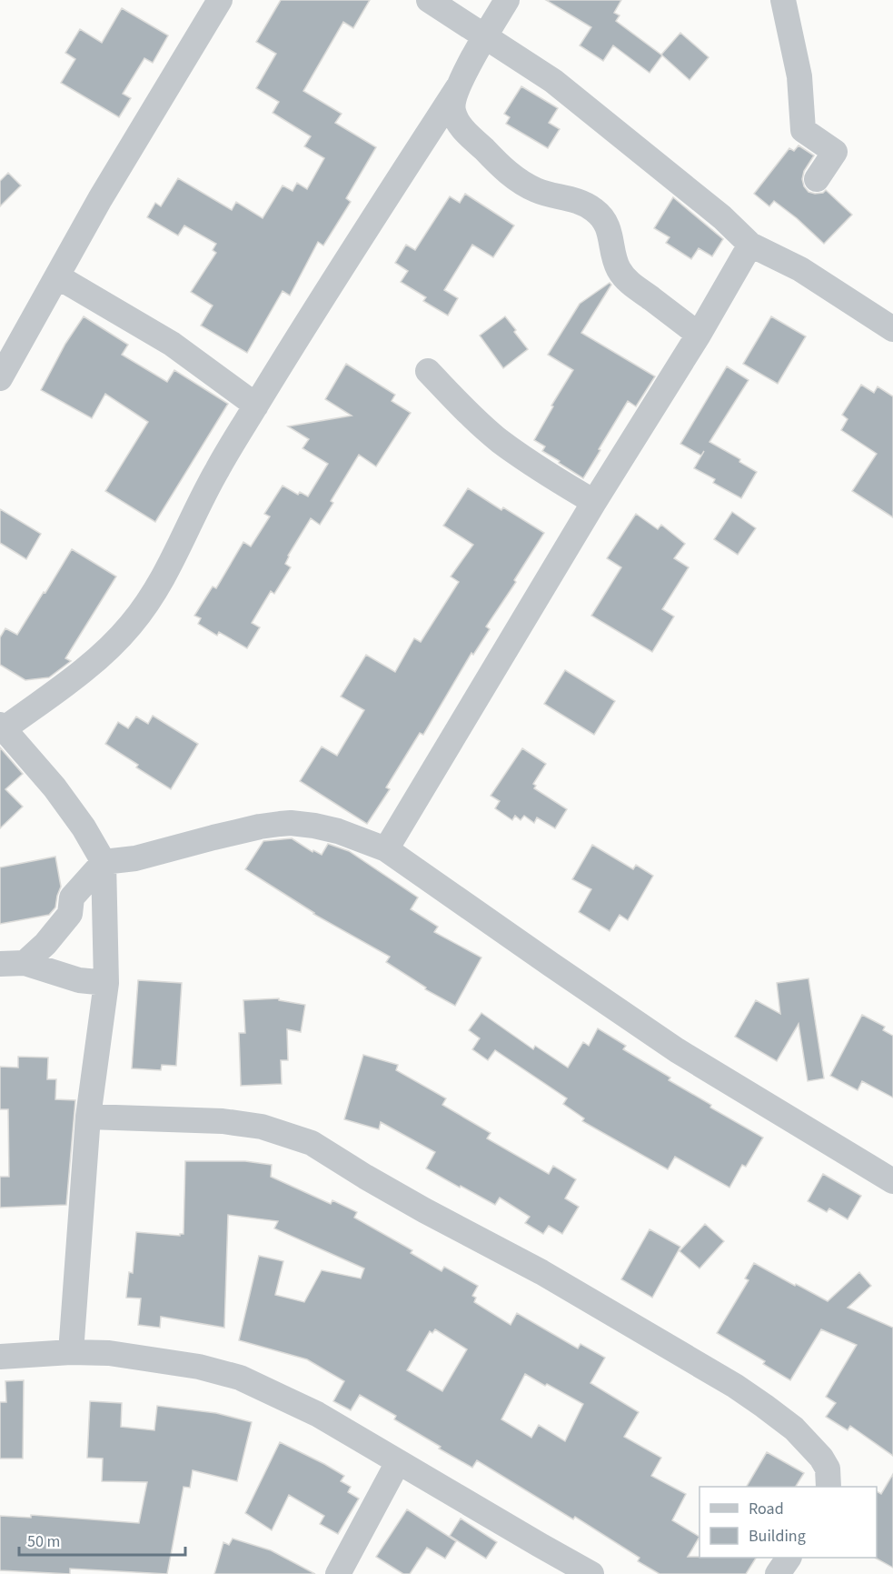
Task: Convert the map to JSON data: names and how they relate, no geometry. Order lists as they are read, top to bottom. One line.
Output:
{"legend":["Road","Building"],"scale_bar":"50 m"}
